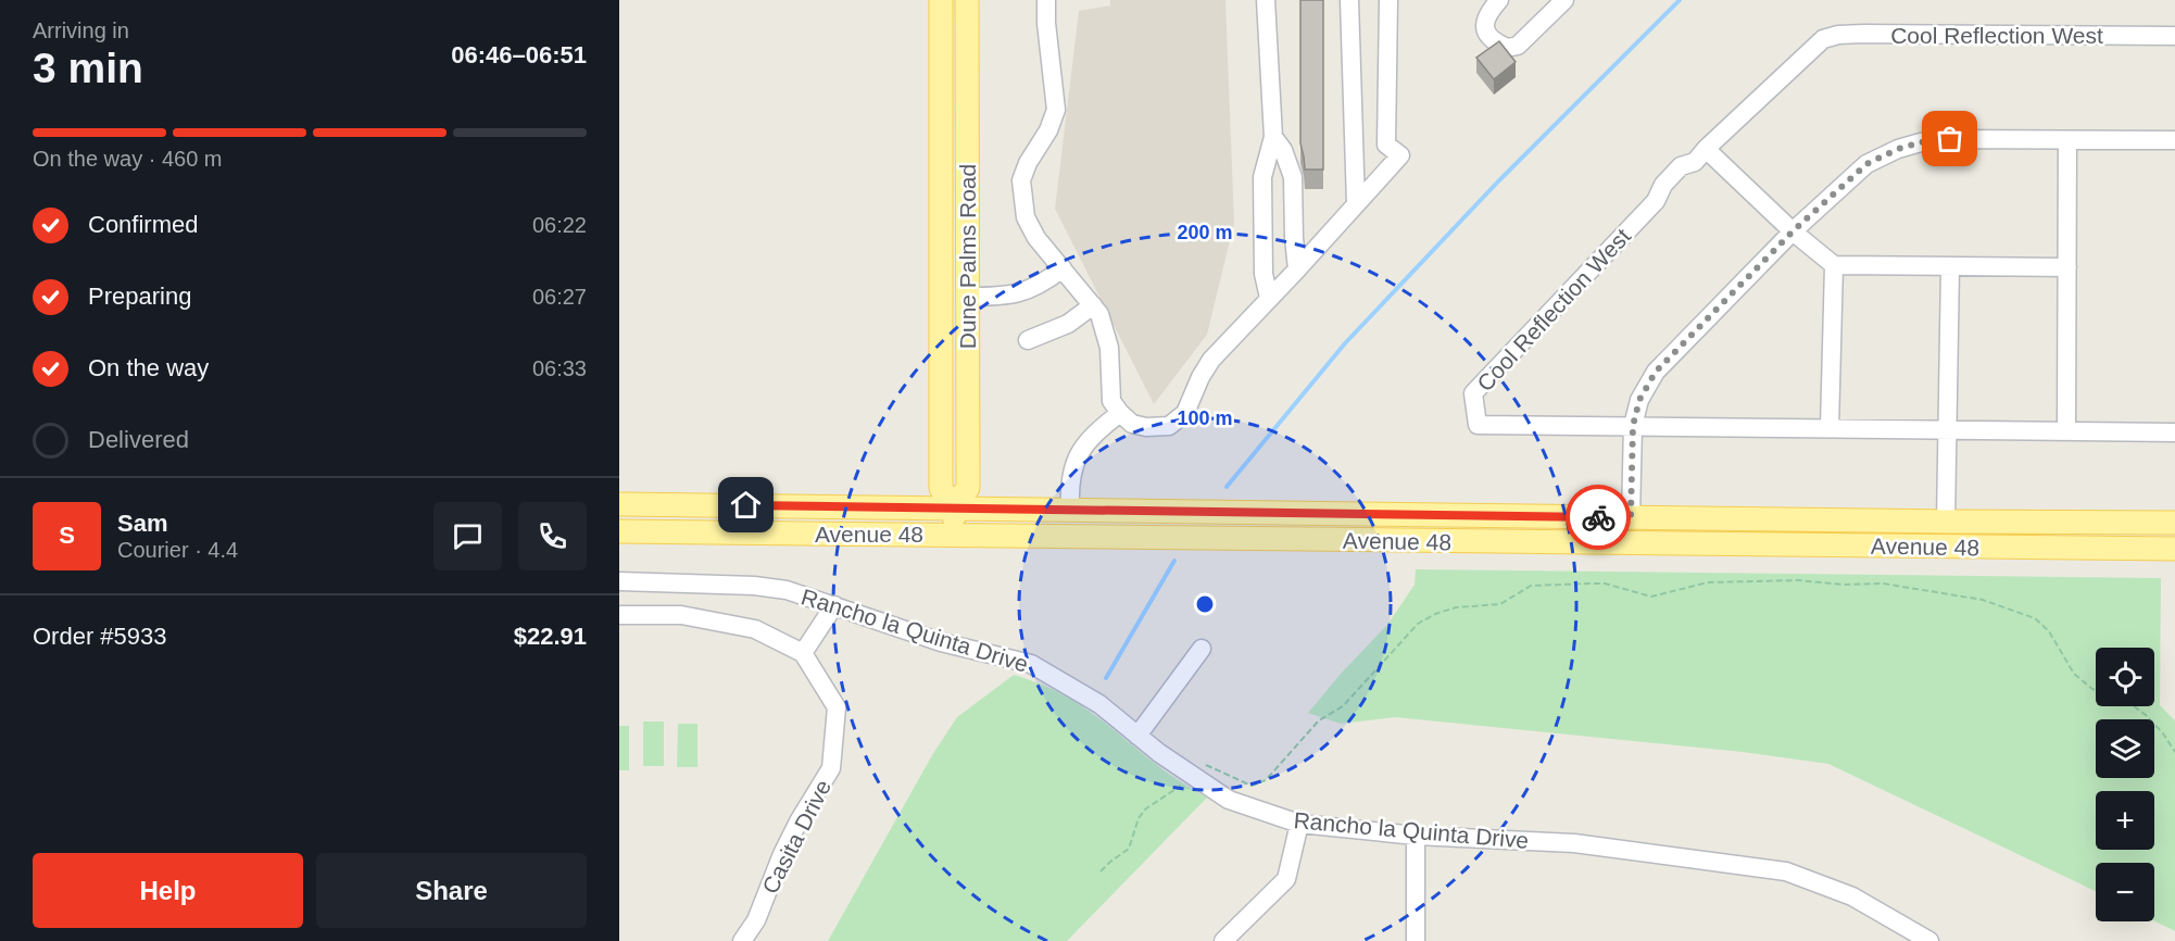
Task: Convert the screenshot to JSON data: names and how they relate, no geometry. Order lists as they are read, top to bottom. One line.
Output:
{"streets":{"main road":["Dune Palms Road","Avenue 48"],"street":["Cool Reflection West","Rancho la Quinta Drive","Casita Drive"]},"crossings":[["Dune Palms Road","Avenue 48"]],"page":{"heading":["3 min","Arriving in","06:46–06:51"],"panel":["Sam","Courier · 4.4","Order #5933","$22.91"],"bar":"On the way · 460 m","list":[["Confirmed","06:22"],["Preparing","06:27"],["On the way","06:33"],"Delivered"],"round":"S","map_buttons":["+","−"],"buttons":["Help","Share"]},"rings":["200 m","100 m"]}
